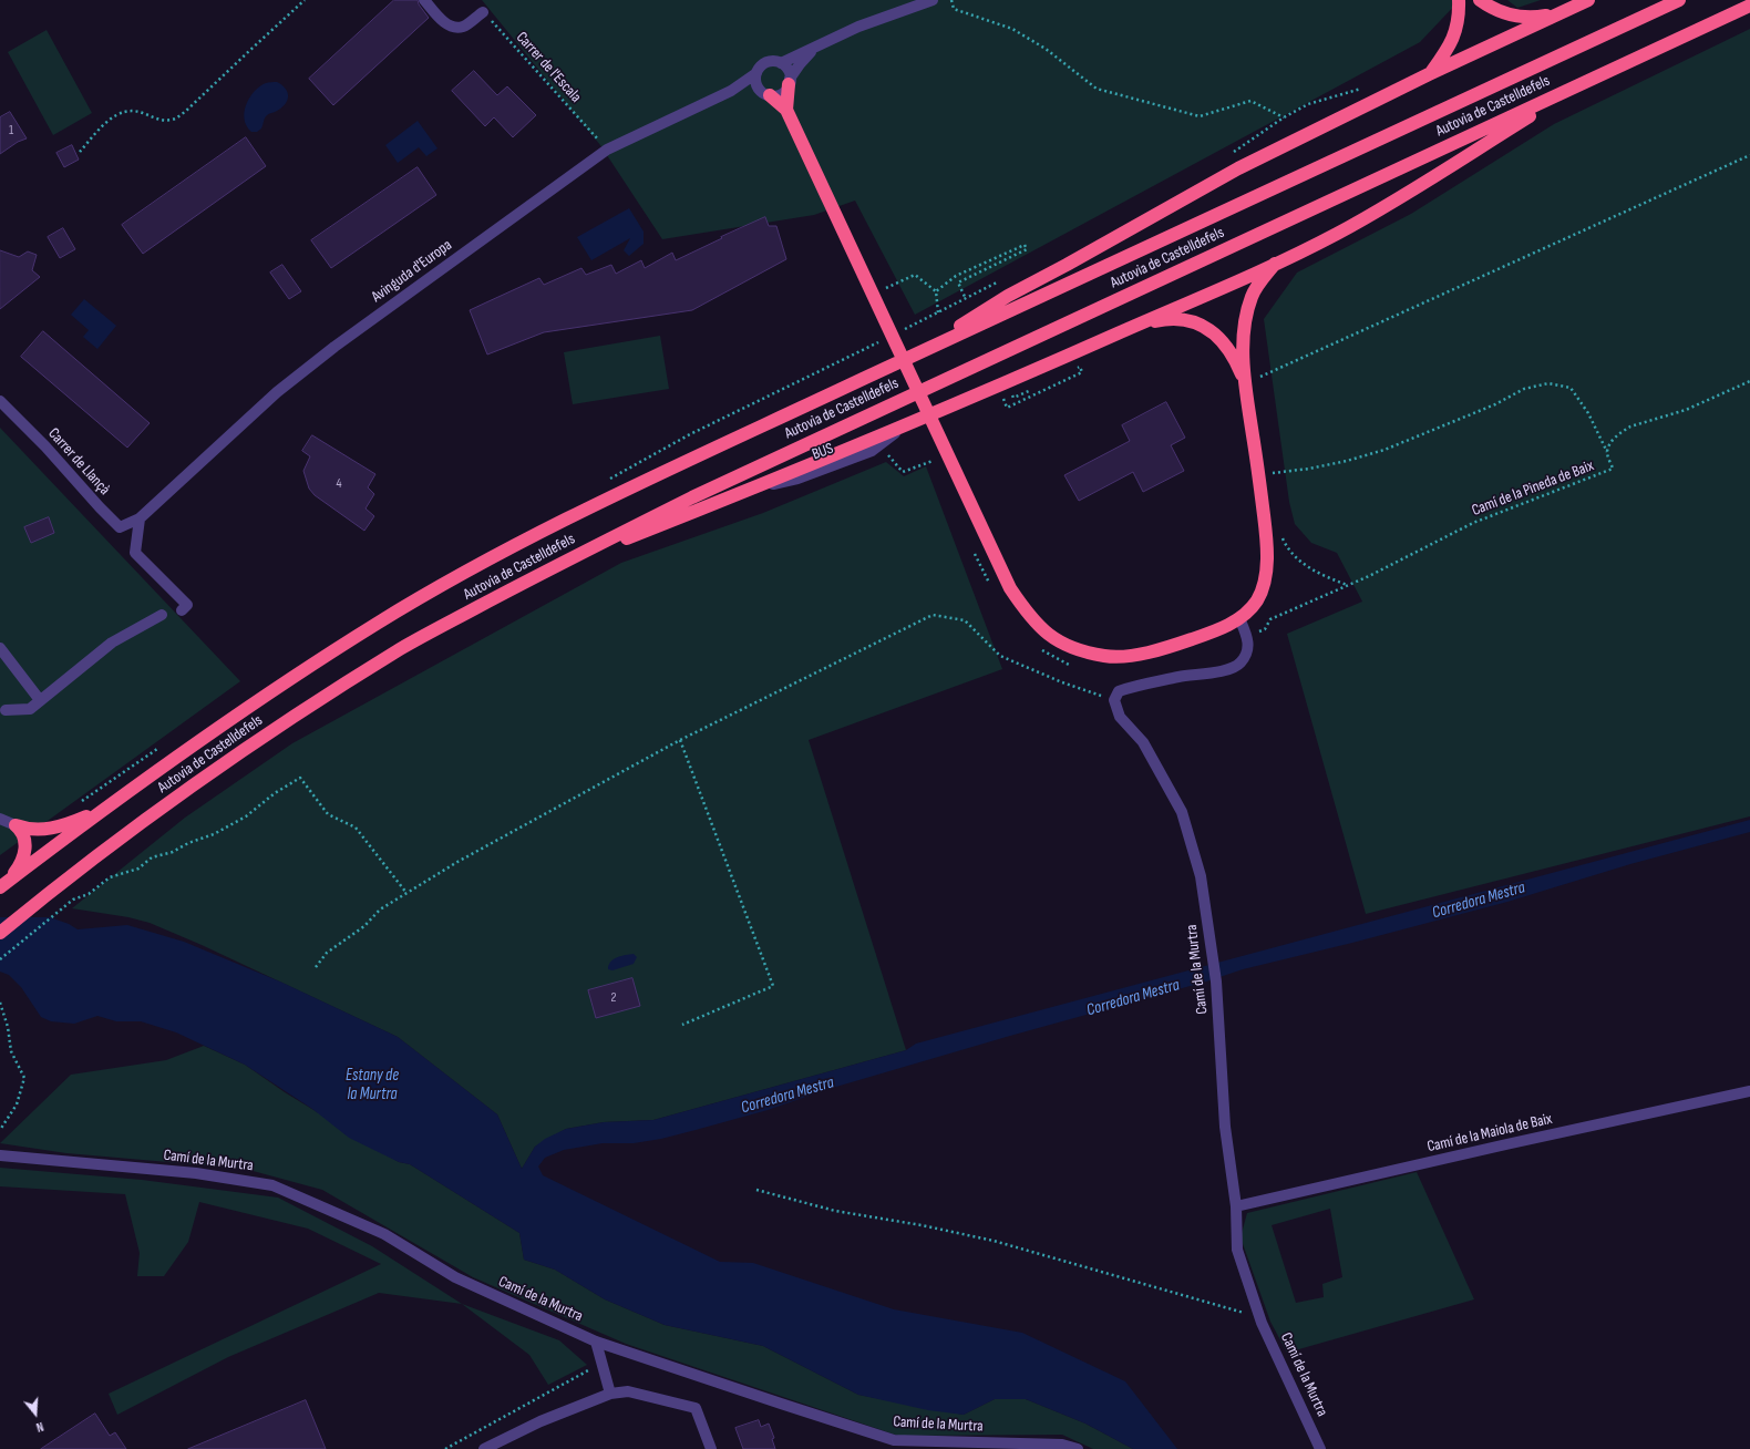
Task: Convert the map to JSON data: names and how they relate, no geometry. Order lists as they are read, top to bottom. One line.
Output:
{"streets":{"highway":["Autovia de Castelldefels"],"street":["Avinguda d'Europa","Carrer de Llançà","Camí de la Murtra","Camí de la Maiola de Baix"],"path":["Carrer de l'Escala","Camí de la Pineda de Baix"]},"crossings":[["Carrer de l'Escala","Avinguda d'Europa"],["Avinguda d'Europa","Carrer de Llançà"],["Camí de la Murtra","Camí de la Maiola de Baix"]],"water":["Corredora Mestra","Estany de la Murtra"],"house_numbers":["1","4","2"],"north":"bottom"}
